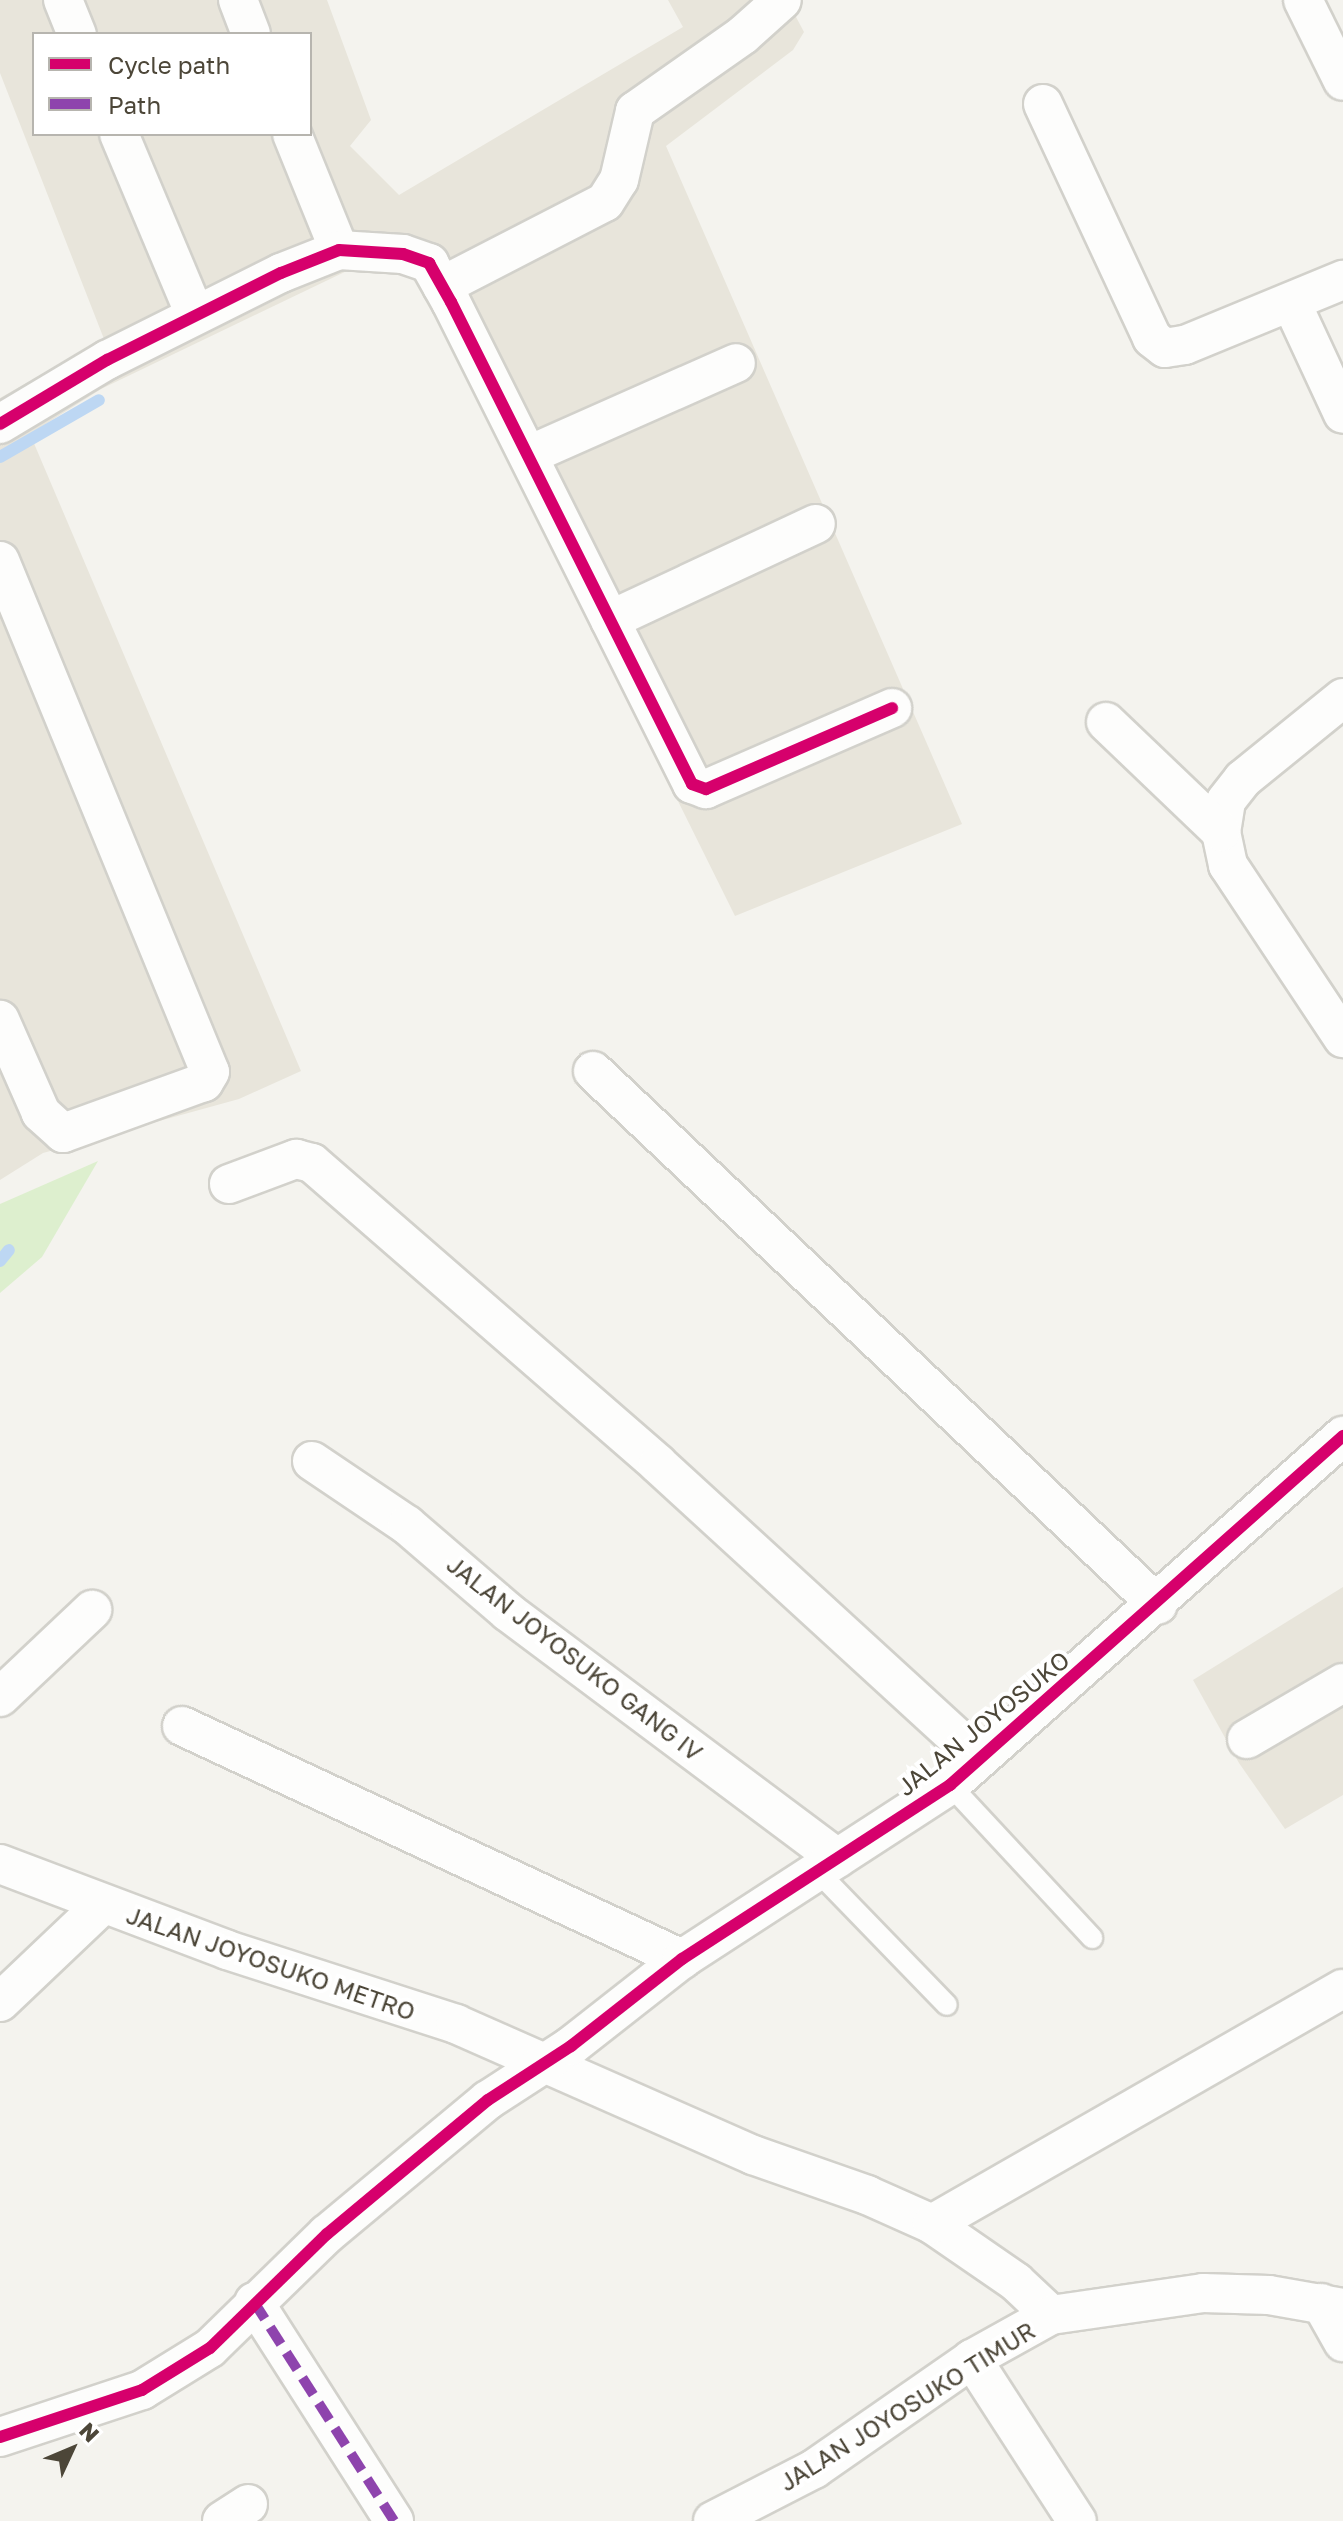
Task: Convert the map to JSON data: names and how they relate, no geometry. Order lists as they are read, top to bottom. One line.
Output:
{"streets":{"street":["JALAN JOYOSUKO GANG IV","JALAN JOYOSUKO","JALAN JOYOSUKO METRO","JALAN JOYOSUKO TIMUR"]},"crossings":[["JALAN JOYOSUKO GANG IV","JALAN JOYOSUKO"],["JALAN JOYOSUKO","JALAN JOYOSUKO METRO"],["JALAN JOYOSUKO METRO","JALAN JOYOSUKO TIMUR"]],"legend":["Cycle path","Path"],"north":"top right"}
